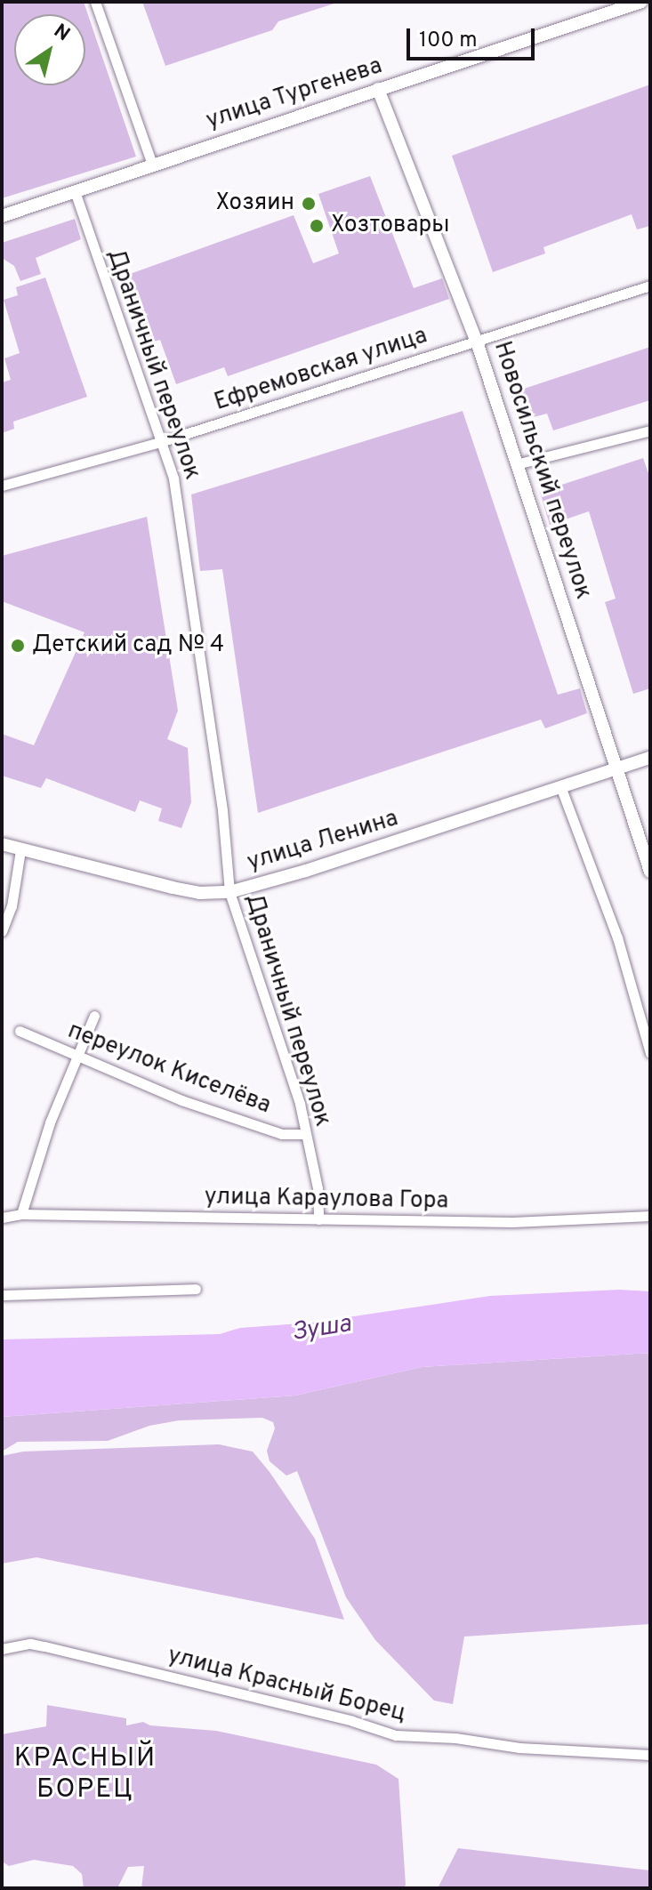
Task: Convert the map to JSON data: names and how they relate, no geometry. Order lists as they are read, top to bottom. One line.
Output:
{"streets":{"main road":["улица Тургенева","Новосильский переулок","улица Ленина"],"street":["Драничный переулок","Ефремовская улица","переулок Киселёва","улица Караулова Гора","улица Красный Борец"]},"crossings":[["улица Тургенева","Драничный переулок"],["улица Тургенева","Новосильский переулок"],["Драничный переулок","Ефремовская улица"],["Драничный переулок","улица Ленина"],["Драничный переулок","переулок Киселёва"],["Драничный переулок","улица Караулова Гора"],["Ефремовская улица","Новосильский переулок"],["Новосильский переулок","улица Ленина"]],"districts":["КРАСНЫЙ БОРЕЦ"],"water":["Зуша"],"places":["Хозяин","Хозтовары","Детский сад № 4"],"scale_bar":"100 m","north":"top right"}
